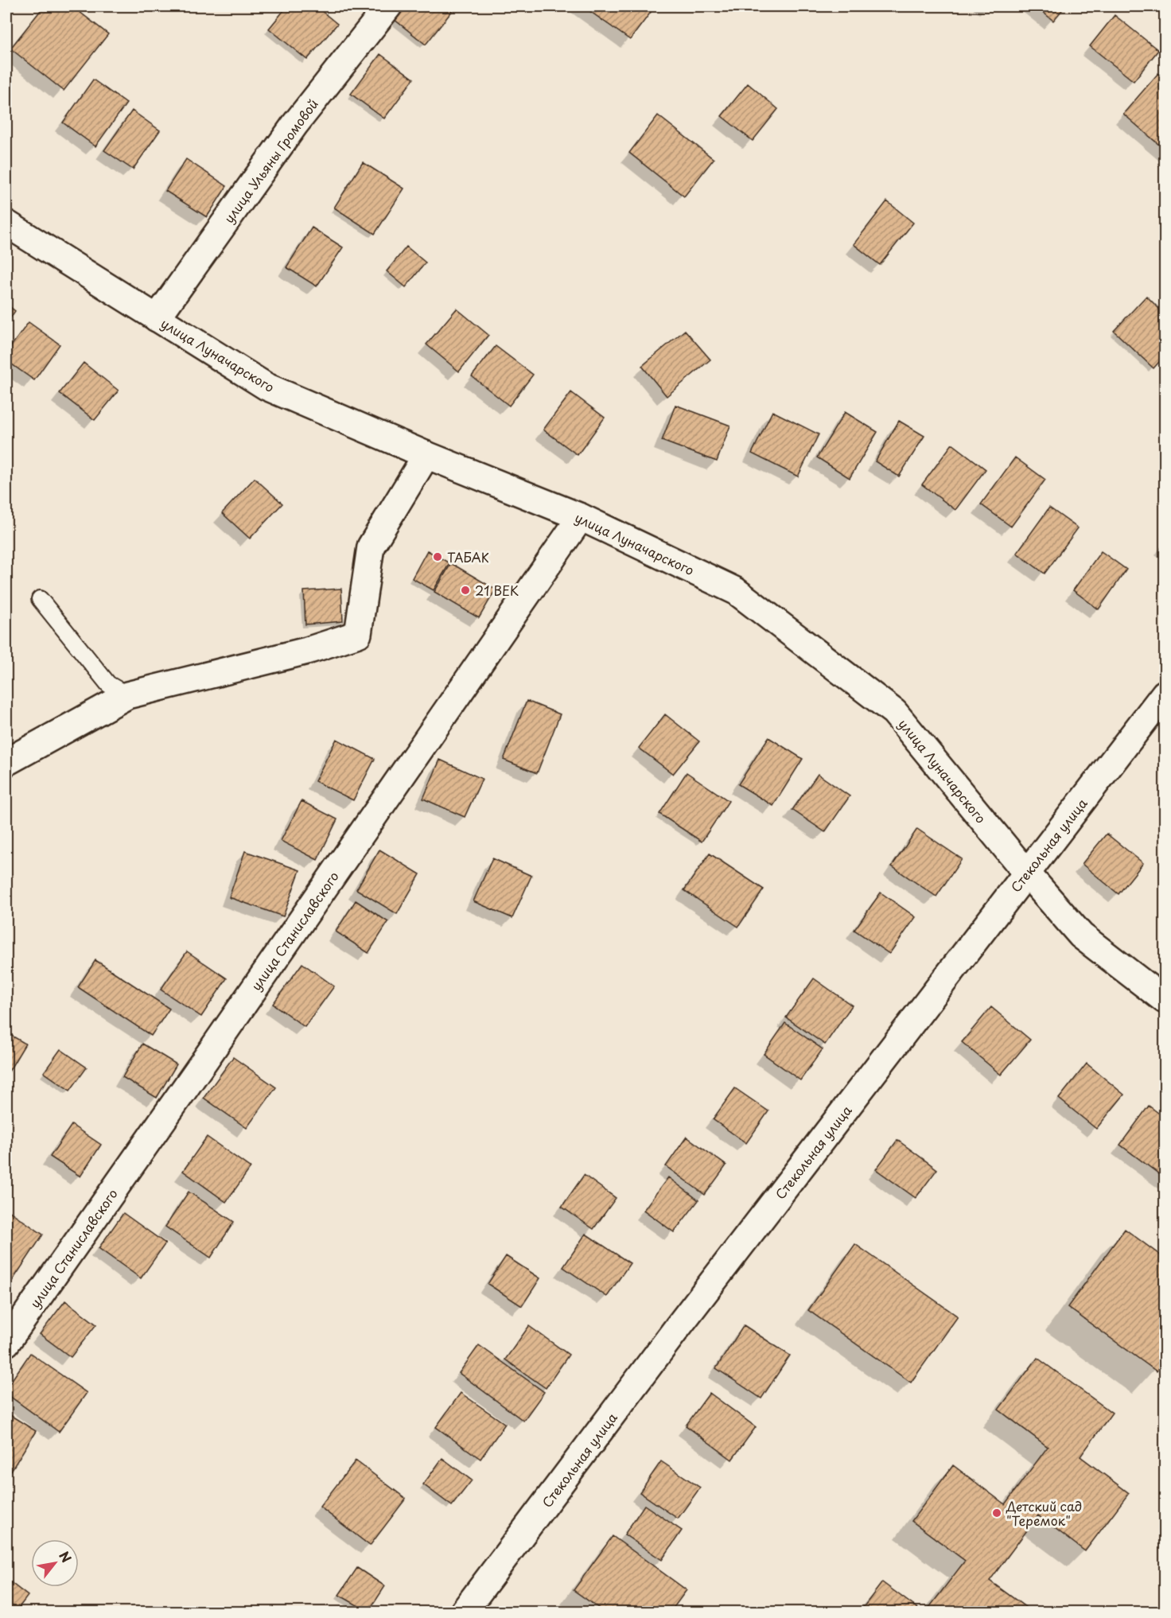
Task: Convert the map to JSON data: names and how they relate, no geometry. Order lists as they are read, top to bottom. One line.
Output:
{"streets":{"street":["улица Ульяны Громовой","улица Луначарского","Стекольная улица","улица Станиславского"]},"crossings":[["улица Ульяны Громовой","улица Луначарского"],["улица Луначарского","Стекольная улица"],["улица Луначарского","улица Станиславского"]],"places":["ТАБАК","21 ВЕК","Детский сад \"Теремок\""],"north":"top right"}
